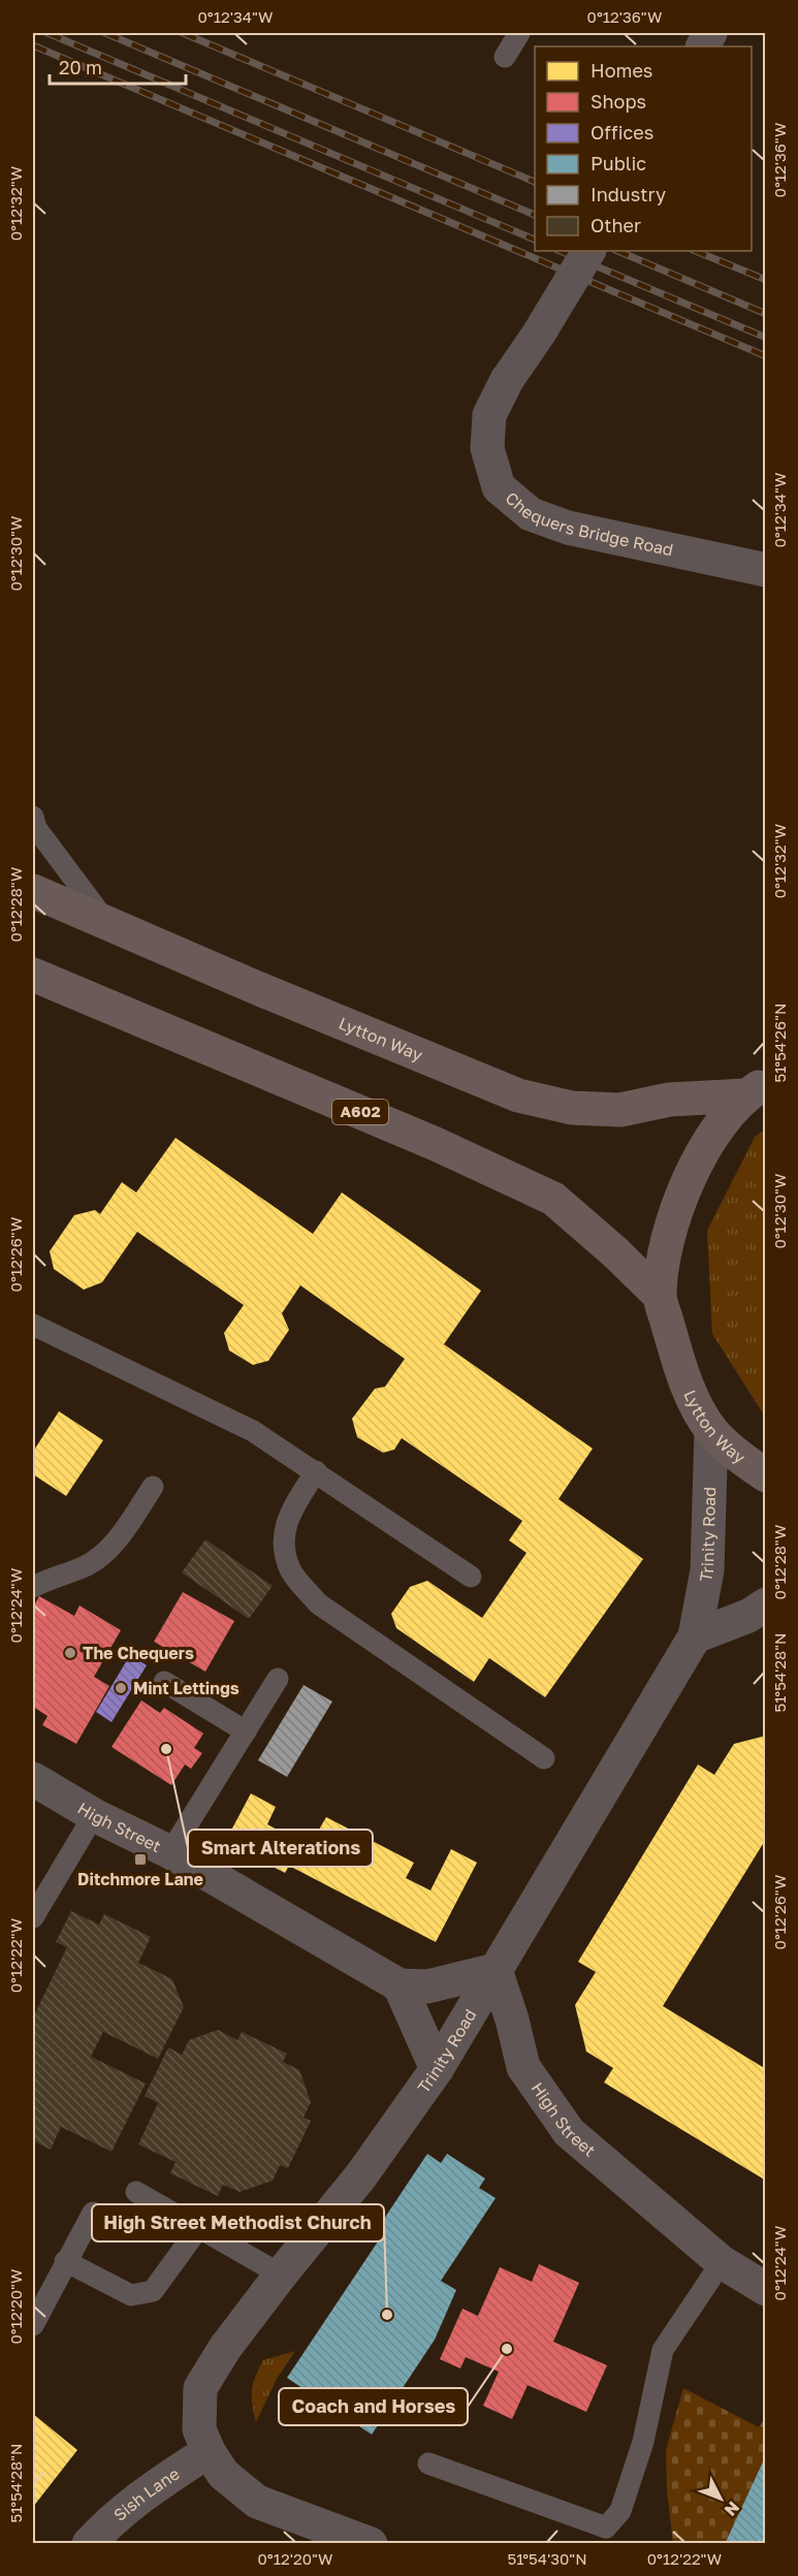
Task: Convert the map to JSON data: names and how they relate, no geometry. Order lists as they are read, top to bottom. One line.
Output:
{"streets":{"main road":["Lytton Way","A602"],"street":["Chequers Bridge Road","Trinity Road","High Street","Sish Lane"]},"crossings":[["Lytton Way","Trinity Road"],["Trinity Road","High Street"],["Trinity Road","Sish Lane"]],"places":{"other":["The Chequers","Mint Lettings","Smart Alterations","High Street Methodist Church","Coach and Horses"],"transit":["Ditchmore Lane"]},"legend":["Homes","Shops","Offices","Public","Industry","Other"],"scale_bar":"20 m","north":"bottom right","coordinates":["0°12'34\"W","0°12'36\"W","0°12'32\"W","0°12'30\"W","0°12'28\"W","51°54'26\"N","0°12'26\"W","0°12'24\"W","51°54'28\"N","0°12'22\"W","0°12'20\"W","51°54'30\"N"]}
